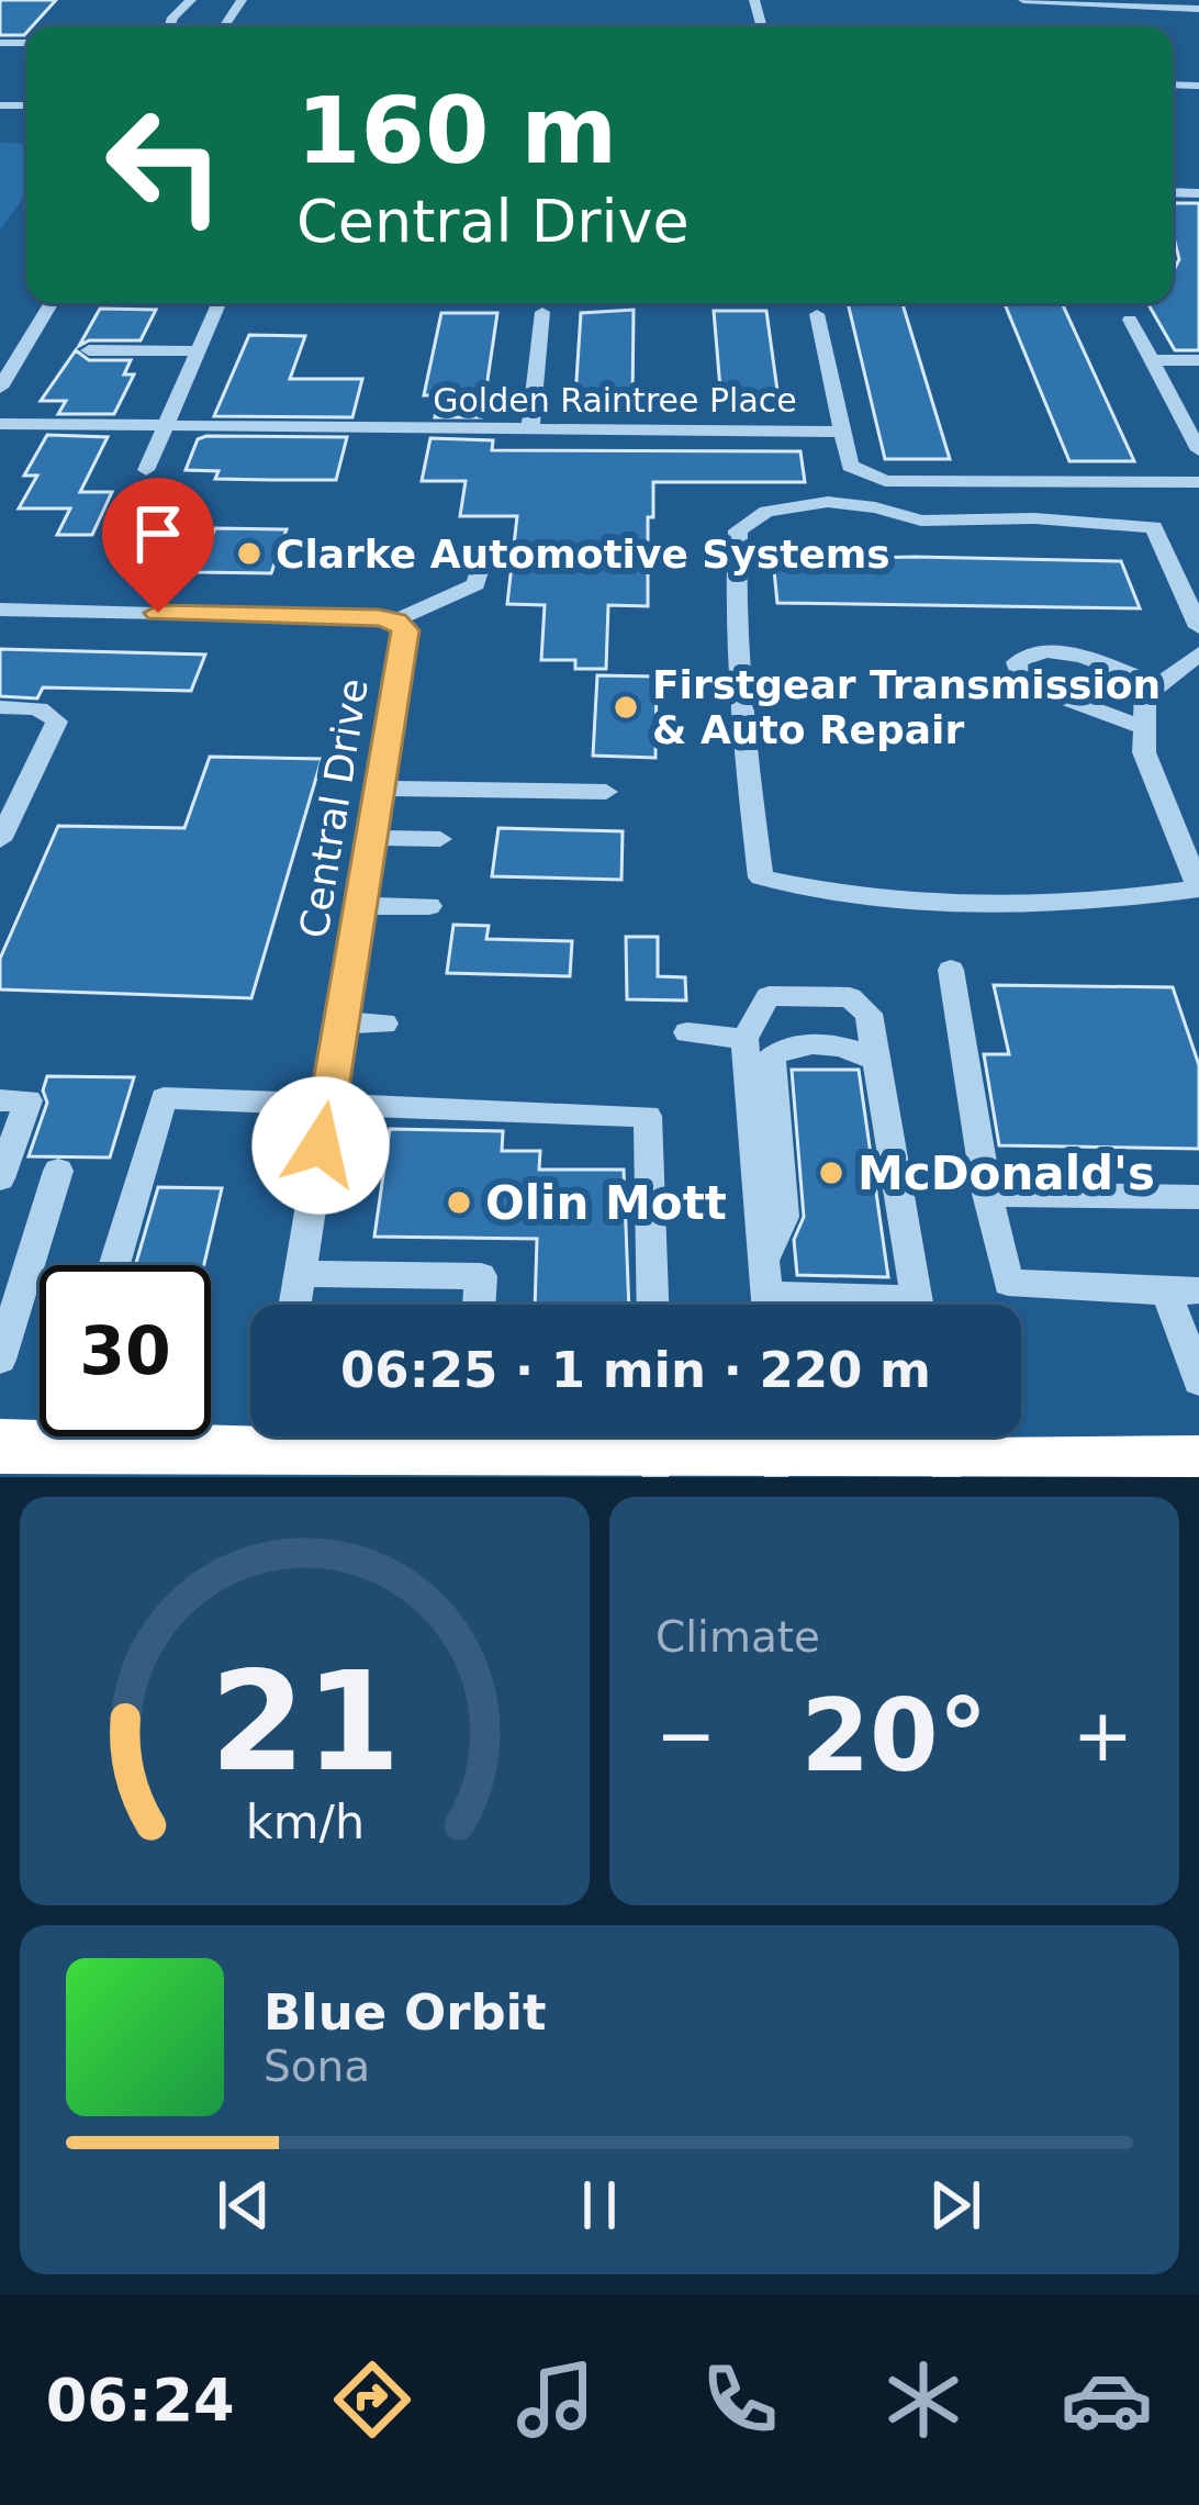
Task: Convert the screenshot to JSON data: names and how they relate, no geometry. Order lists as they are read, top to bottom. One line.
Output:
{"streets":{"street":["Golden Raintree Place","Central Drive"]},"places":["Clarke Automotive Systems","Firstgear Transmission & Auto Repair","McDonald's","Olin Mott"],"page":{"turn":["160 m","Central Drive"],"limit":"30","trip":"06:25 · 1 min · 220 m","tile":"Climate","heat":["−","20°","+"],"song":["Blue Orbit","Sona"],"tabs":"06:24","gauge":["21","km/h"]}}
